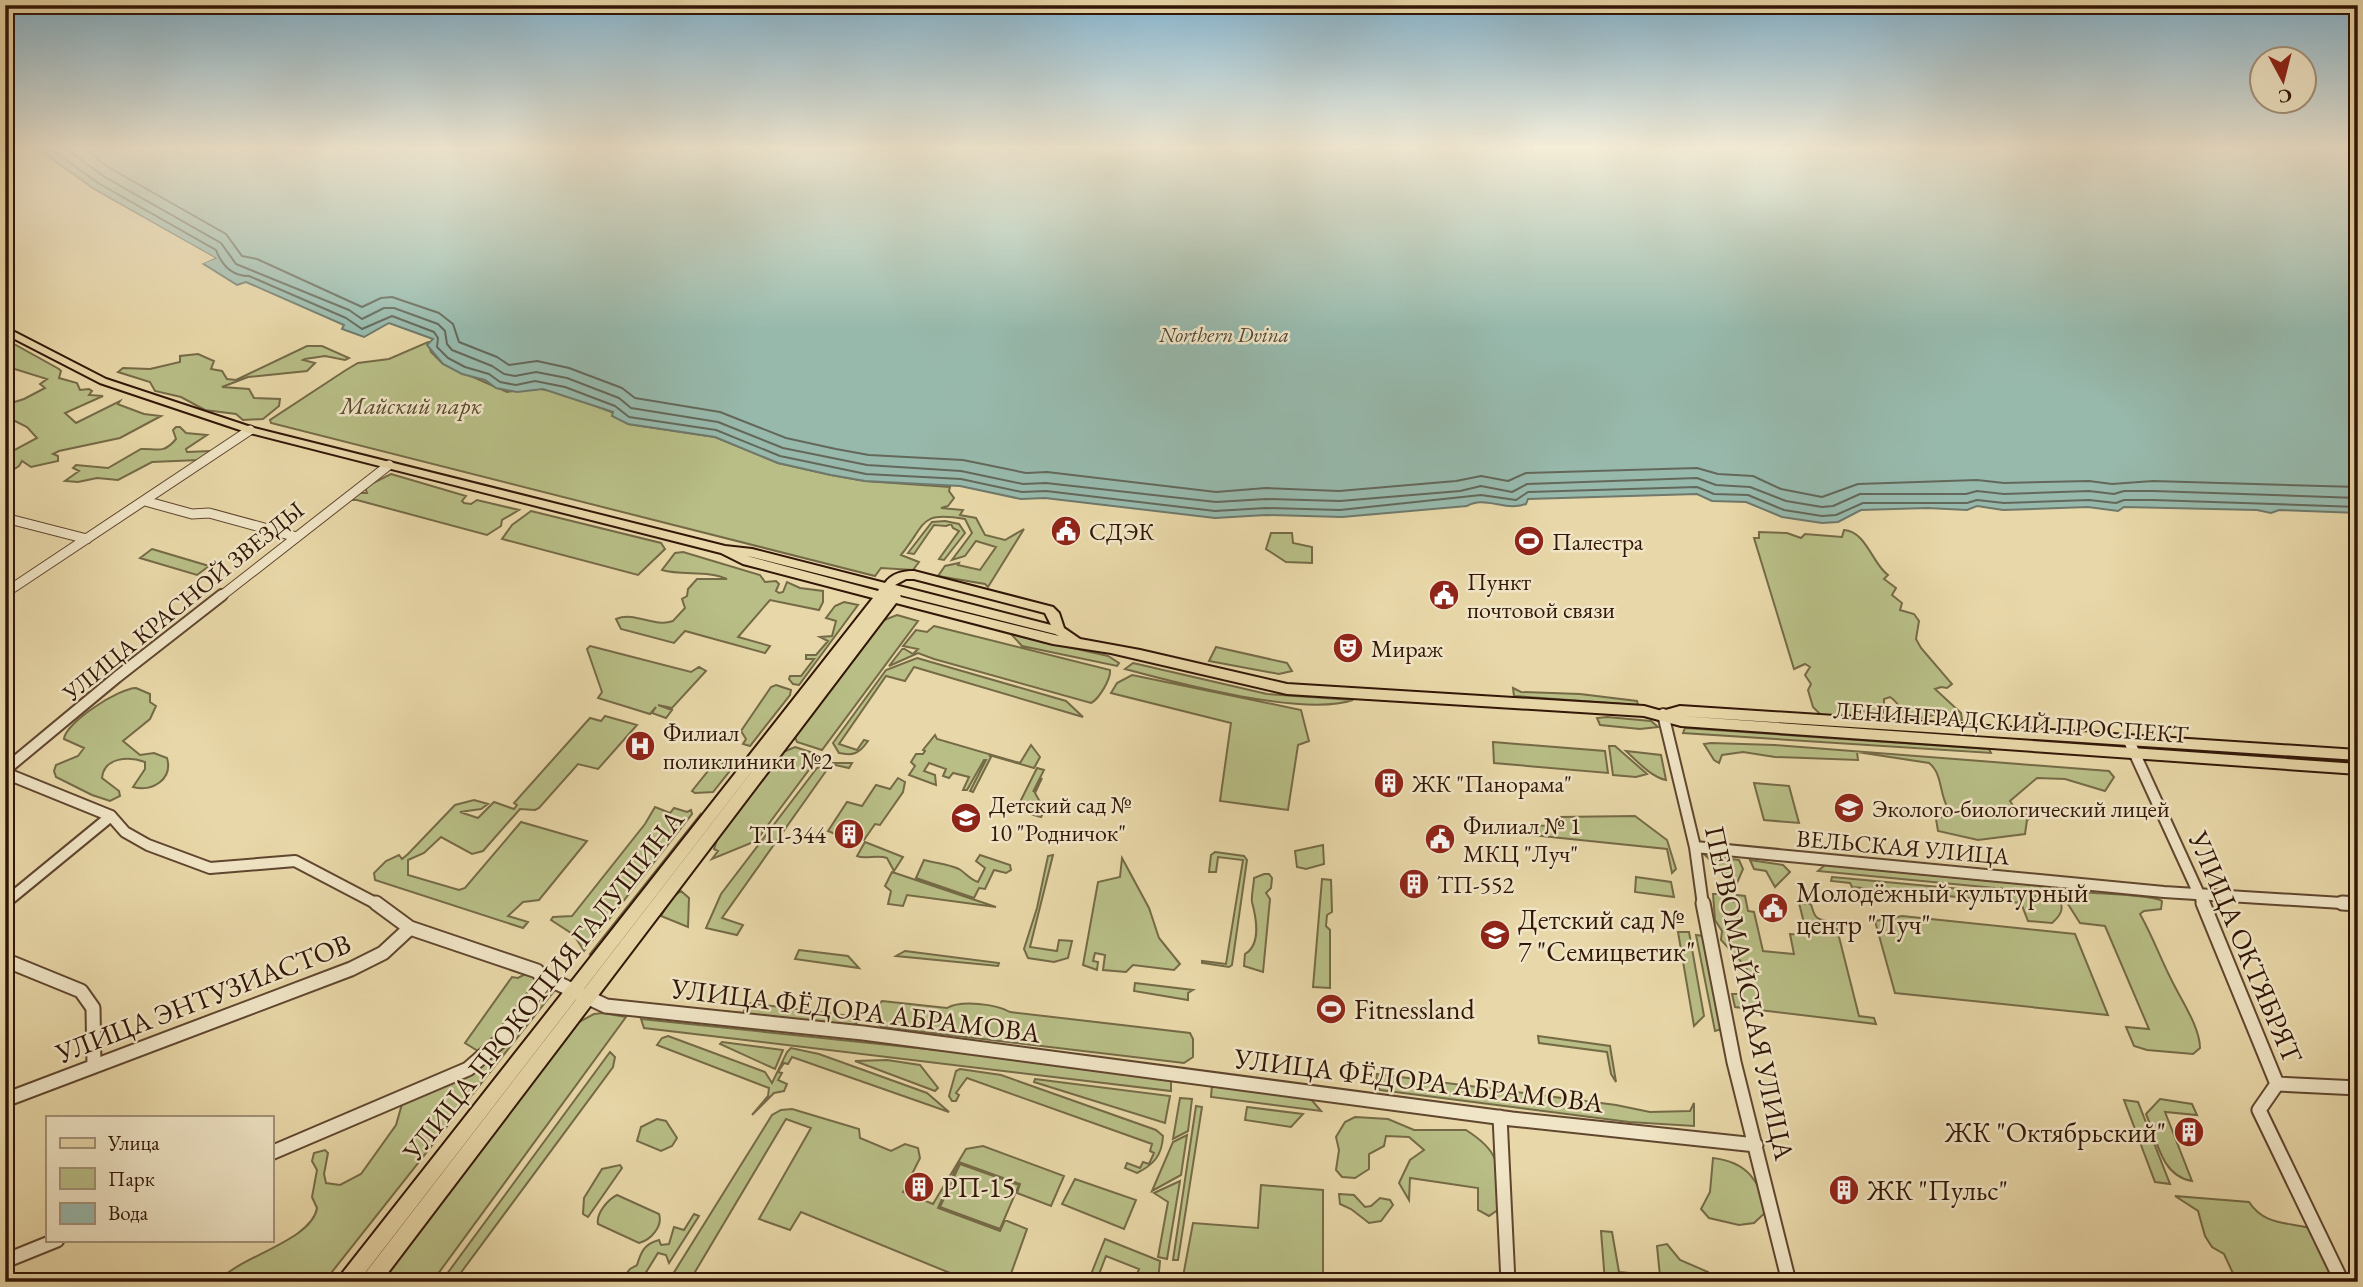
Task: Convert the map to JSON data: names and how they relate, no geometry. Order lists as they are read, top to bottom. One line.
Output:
{"streets":{"main road":["ЛЕНИНГРАДСКИЙ ПРОСПЕКТ","УЛИЦА ПРОКОПИЯ ГАЛУШИНА"],"street":["УЛИЦА КРАСНОЙ ЗВЕЗДЫ","ВЕЛЬСКАЯ УЛИЦА","УЛИЦА ОКТЯБРЯТ","ПЕРВОМАЙСКАЯ УЛИЦА","УЛИЦА ЭНТУЗИАСТОВ","УЛИЦА ФЁДОРА АБРАМОВА"]},"crossings":[["УЛИЦА КРАСНОЙ ЗВЕЗДЫ","ЛЕНИНГРАДСКИЙ ПРОСПЕКТ"],["УЛИЦА КРАСНОЙ ЗВЕЗДЫ","УЛИЦА ФЁДОРА АБРАМОВА"],["ЛЕНИНГРАДСКИЙ ПРОСПЕКТ","УЛИЦА ОКТЯБРЯТ"],["ЛЕНИНГРАДСКИЙ ПРОСПЕКТ","УЛИЦА ПРОКОПИЯ ГАЛУШИНА"],["ЛЕНИНГРАДСКИЙ ПРОСПЕКТ","ПЕРВОМАЙСКАЯ УЛИЦА"],["ВЕЛЬСКАЯ УЛИЦА","УЛИЦА ОКТЯБРЯТ"],["ВЕЛЬСКАЯ УЛИЦА","ПЕРВОМАЙСКАЯ УЛИЦА"],["УЛИЦА ПРОКОПИЯ ГАЛУШИНА","УЛИЦА ФЁДОРА АБРАМОВА"],["ПЕРВОМАЙСКАЯ УЛИЦА","УЛИЦА ФЁДОРА АБРАМОВА"],["УЛИЦА ЭНТУЗИАСТОВ","УЛИЦА ФЁДОРА АБРАМОВА"]],"water":["Northern Dvina"],"parks":["Майский парк"],"places":{"public building":["СДЭК","Пункт почтовой связи","Филиал № 1 МКЦ \"Луч\"","Молодёжный культурный центр \"Луч\""],"sports":["Палестра","Fitnessland"],"theatre":["Мираж"],"hospital":["Филиал поликлиники №2"],"building":["ЖК \"Панорама\"","ТП-344","ТП-552","ЖК \"Октябрьский\"","РП-15","ЖК \"Пульс\""],"school or university":["Эколого-биологический лицей","Детский сад № 10 \"Родничок\"","Детский сад № 7 \"Семицветик\""]},"legend":["Улица","Парк","Вода"],"north":"bottom"}
